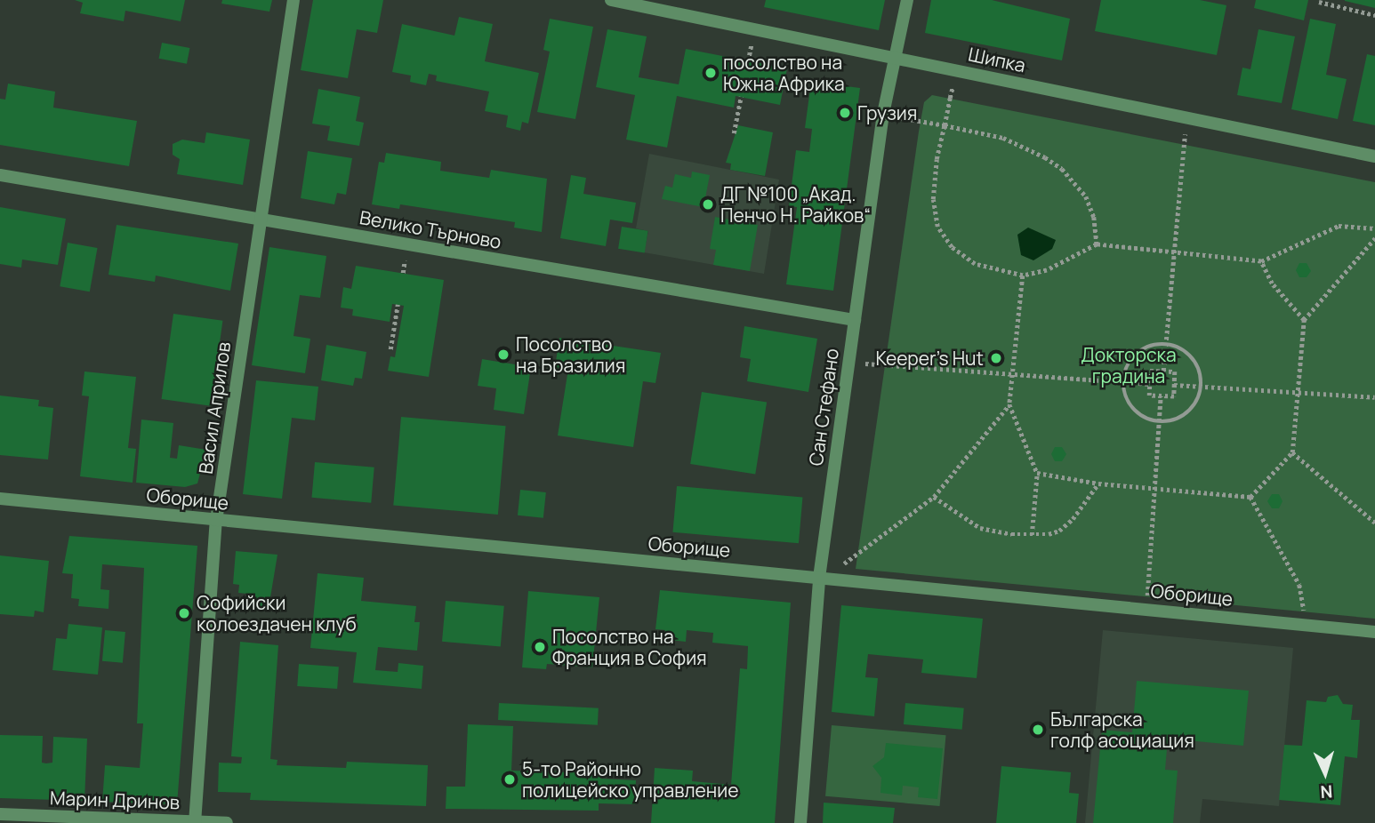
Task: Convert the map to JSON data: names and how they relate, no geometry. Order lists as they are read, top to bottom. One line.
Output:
{"streets":{"street":["Шипка","Велико Търново","Сан Стефано","Васил Априлов","Оборище","Марин Дринов"]},"crossings":[["Шипка","Сан Стефано"],["Велико Търново","Сан Стефано"],["Велико Търново","Васил Априлов"],["Сан Стефано","Оборище"],["Васил Априлов","Оборище"],["Васил Априлов","Марин Дринов"]],"parks":["Докторска градина"],"places":["посолство на Южна Африка","Грузия","ДГ №100 „Акад. Пенчо Н. Райков“","Посолство на Бразилия","Keeper's Hut","Софийски колоездачен клуб","Посолство на Франция в София","Българска голф асоциация","5-то Районно полицейско управление"],"north":"bottom"}
